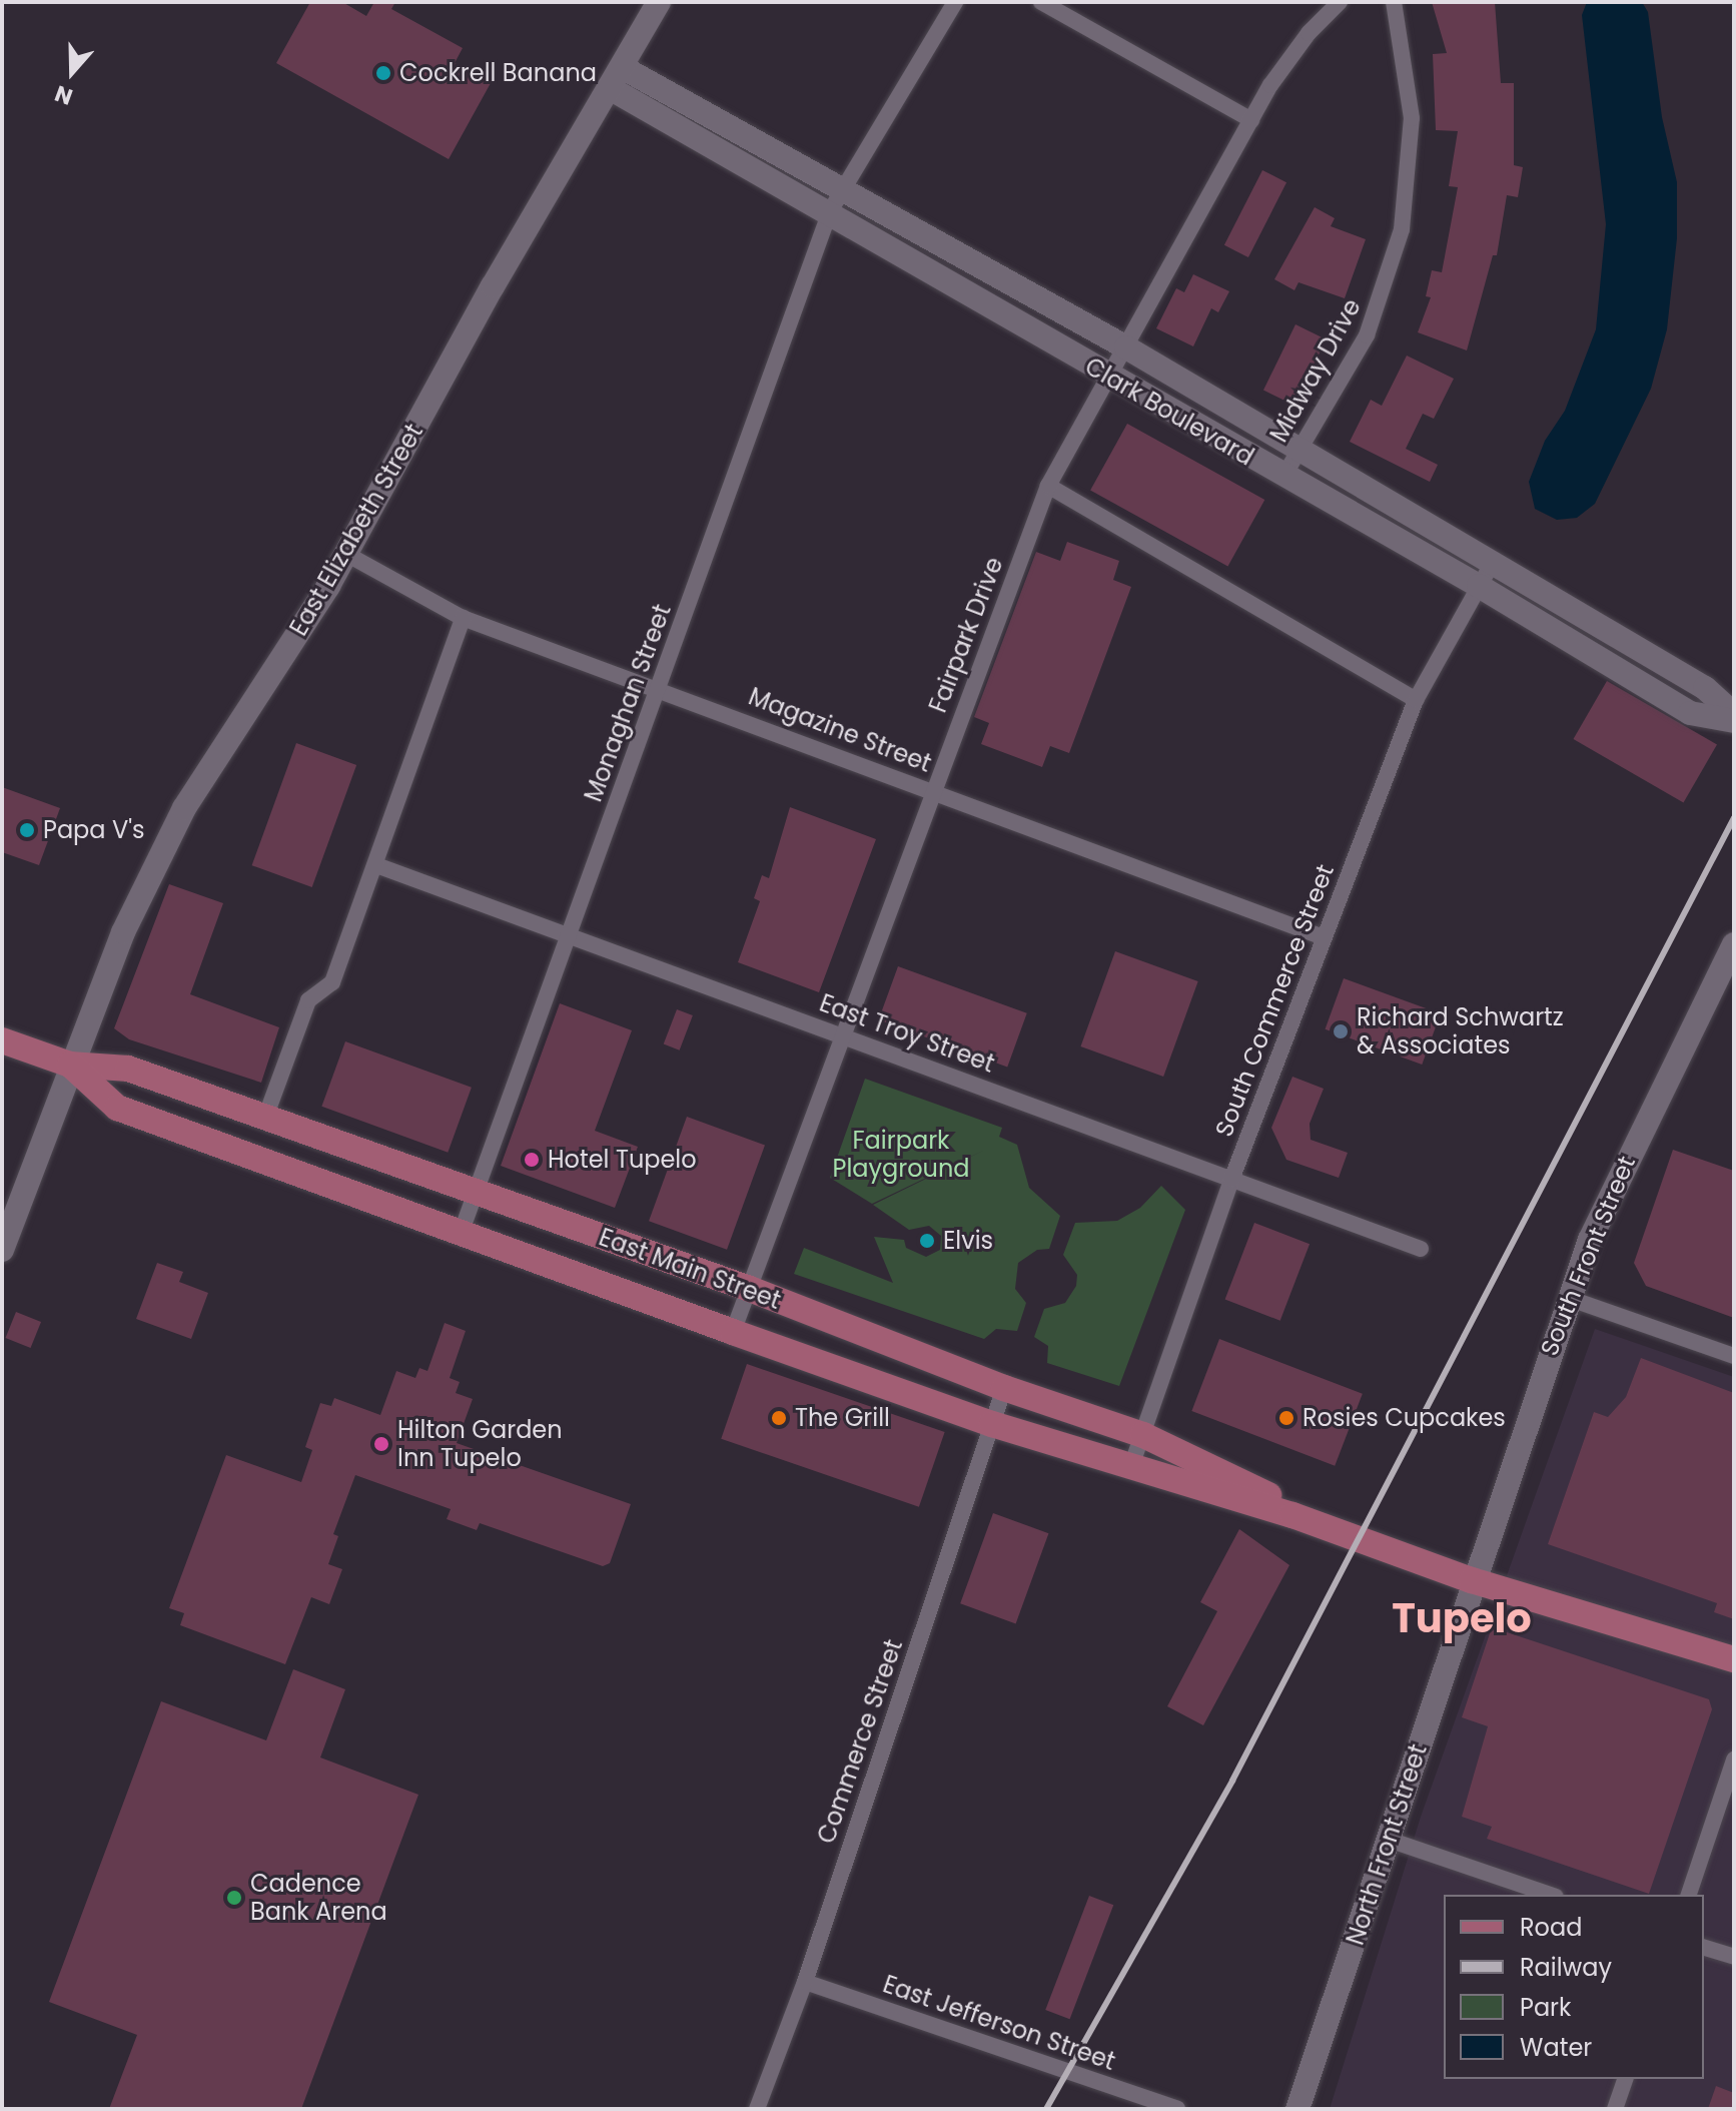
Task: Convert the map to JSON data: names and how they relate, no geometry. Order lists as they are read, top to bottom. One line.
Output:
{"streets":{"main road":["East Main Street"],"street":["Midway Drive","Clark Boulevard","East Elizabeth Street","Fairpark Drive","Monaghan Street","Magazine Street","South Commerce Street","East Troy Street","South Front Street","Commerce Street","North Front Street","East Jefferson Street"]},"crossings":[["Midway Drive","Clark Boulevard"],["Clark Boulevard","East Elizabeth Street"],["Clark Boulevard","Fairpark Drive"],["Clark Boulevard","Monaghan Street"],["Clark Boulevard","South Commerce Street"],["East Elizabeth Street","Magazine Street"],["East Elizabeth Street","East Main Street"],["Fairpark Drive","Magazine Street"],["Fairpark Drive","East Troy Street"],["Fairpark Drive","East Main Street"],["Monaghan Street","Magazine Street"],["Monaghan Street","East Troy Street"],["Monaghan Street","East Main Street"],["Magazine Street","South Commerce Street"],["South Commerce Street","East Troy Street"],["South Commerce Street","East Main Street"],["South Front Street","East Main Street"],["South Front Street","North Front Street"],["East Main Street","Commerce Street"],["East Main Street","North Front Street"],["Commerce Street","East Jefferson Street"]],"districts":["Tupelo"],"parks":["Fairpark Playground"],"places":["Cockrell Banana","Papa V's","Richard Schwartz & Associates","Hotel Tupelo","Elvis","The Grill","Rosies Cupcakes","Hilton Garden Inn Tupelo","Cadence Bank Arena"],"legend":["Road","Railway","Park","Water"],"north":"bottom"}
